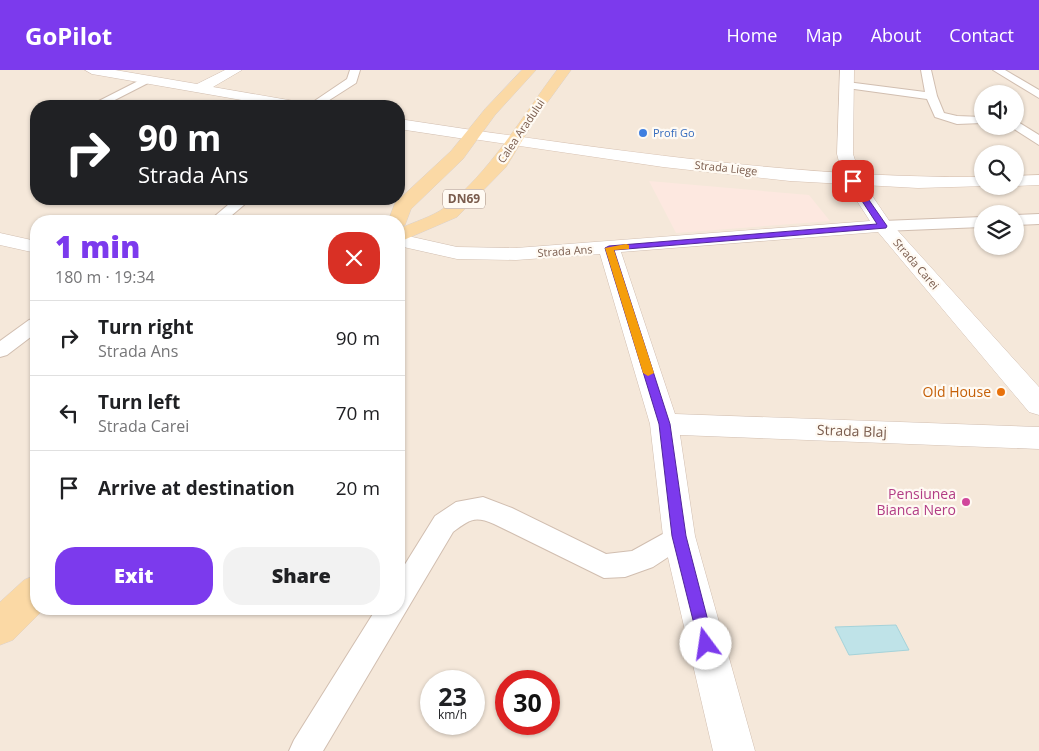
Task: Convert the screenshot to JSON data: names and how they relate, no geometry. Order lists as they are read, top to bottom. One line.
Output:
{"streets":{"main road":["Calea Aradului","DN69"],"street":["Strada Liege","Strada Ans","Strada Carei","Strada Blaj"]},"crossings":[["Calea Aradului","Strada Liege"],["Strada Liege","DN69"],["Strada Liege","Strada Carei"],["Strada Ans","Strada Carei"]],"places":["Profi Go","Old House","Pensiunea Bianca Nero"],"page":{"header":"GoPilot","nav":["Home","Map","About","Contact"],"turn":["90 m","Strada Ans"],"heading":["1 min","180 m · 19:34"],"list":[{"name":"Turn right","note":"Strada Ans","value":"90 m"},{"name":"Turn left","note":"Strada Carei","value":"70 m"},{"name":"Arrive at destination","value":"20 m"}],"buttons":["Exit","Share"],"speed":"23 km/h","limit":"30"}}
